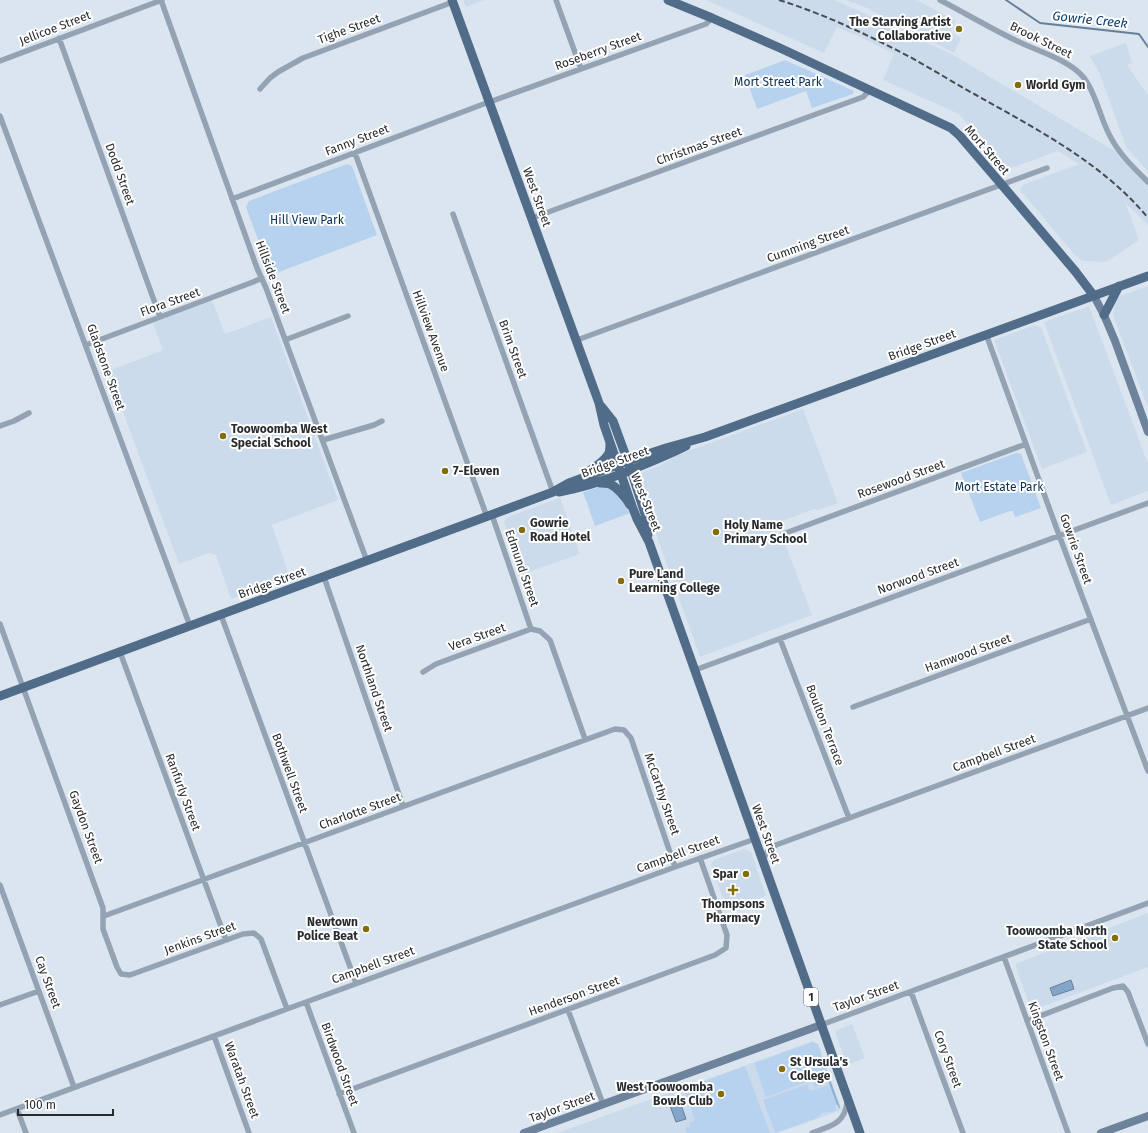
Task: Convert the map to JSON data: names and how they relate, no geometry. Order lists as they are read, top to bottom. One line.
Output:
{"streets":{"main road":["Mort Street","West Street","Bridge Street","1"],"street":["Jellicoe Street","Tighe Street","Brook Street","Roseberry Street","Fanny Street","Christmas Street","Dodd Street","Cumming Street","Hillside Street","Flora Street","Hillview Avenue","Brim Street","Gladstone Street","Rosewood Street","Gowrie Street","Edmund Street","Norwood Street","Vera Street","Hamwood Street","Northland Street","Boulton Terrace","Campbell Street","Bothwell Street","Ranfurly Street","McCarthy Street","Charlotte Street","Gaydon Street","Jenkins Street","Cay Street","Henderson Street","Taylor Street","Kingston Street","Cory Street","Birdwood Street","Waratah Street"]},"crossings":[["Jellicoe Street","Dodd Street"],["Jellicoe Street","Hillside Street"],["Tighe Street","West Street"],["Roseberry Street","Fanny Street"],["Roseberry Street","Mort Street"],["Roseberry Street","West Street"],["Fanny Street","West Street"],["Fanny Street","Hillside Street"],["Fanny Street","Hillview Avenue"],["Christmas Street","Mort Street"],["Christmas Street","West Street"],["Mort Street","Cumming Street"],["Mort Street","Bridge Street"],["Dodd Street","Flora Street"],["West Street","Cumming Street"],["West Street","Bridge Street"],["West Street","Norwood Street"],["West Street","Campbell Street"],["West Street","Taylor Street"],["Hillside Street","Flora Street"],["Hillside Street","Bridge Street"],["Flora Street","Gladstone Street"],["Hillview Avenue","Bridge Street"],["Hillview Avenue","Edmund Street"],["Bridge Street","Brim Street"],["Bridge Street","Gladstone Street"],["Bridge Street","Gowrie Street"],["Bridge Street","Edmund Street"],["Bridge Street","Northland Street"],["Bridge Street","Bothwell Street"],["Bridge Street","Ranfurly Street"],["Bridge Street","Gaydon Street"],["Rosewood Street","Gowrie Street"],["Gowrie Street","Norwood Street"],["Gowrie Street","Hamwood Street"],["Gowrie Street","Campbell Street"],["Edmund Street","Vera Street"],["Norwood Street","Boulton Terrace"],["Vera Street","Charlotte Street"],["Northland Street","Charlotte Street"],["Boulton Terrace","Campbell Street"],["Campbell Street","Bothwell Street"],["Campbell Street","McCarthy Street"],["Campbell Street","Jenkins Street"],["Campbell Street","Cay Street"],["Campbell Street","Henderson Street"],["Campbell Street","Birdwood Street"],["Campbell Street","Waratah Street"],["Bothwell Street","Charlotte Street"],["Ranfurly Street","Charlotte Street"],["Ranfurly Street","Jenkins Street"],["McCarthy Street","Charlotte Street"],["Charlotte Street","Gaydon Street"],["Gaydon Street","Jenkins Street"],["Henderson Street","Birdwood Street"],["Taylor Street","Kingston Street"],["Taylor Street","Cory Street"]],"water":["Gowrie Creek"],"parks":["Mort Street Park","Hill View Park","Mort Estate Park"],"places":{"other":["The Starving Artist Collaborative","World Gym","Toowoomba West Special School","7-Eleven","Gowrie Road Hotel","Holy Name Primary School","Pure Land Learning College","Spar","Newtown Police Beat","Toowoomba North State School","St Ursula's College","West Toowoomba Bowls Club"],"health":["Thompsons Pharmacy"]},"scale_bar":"100 m"}
